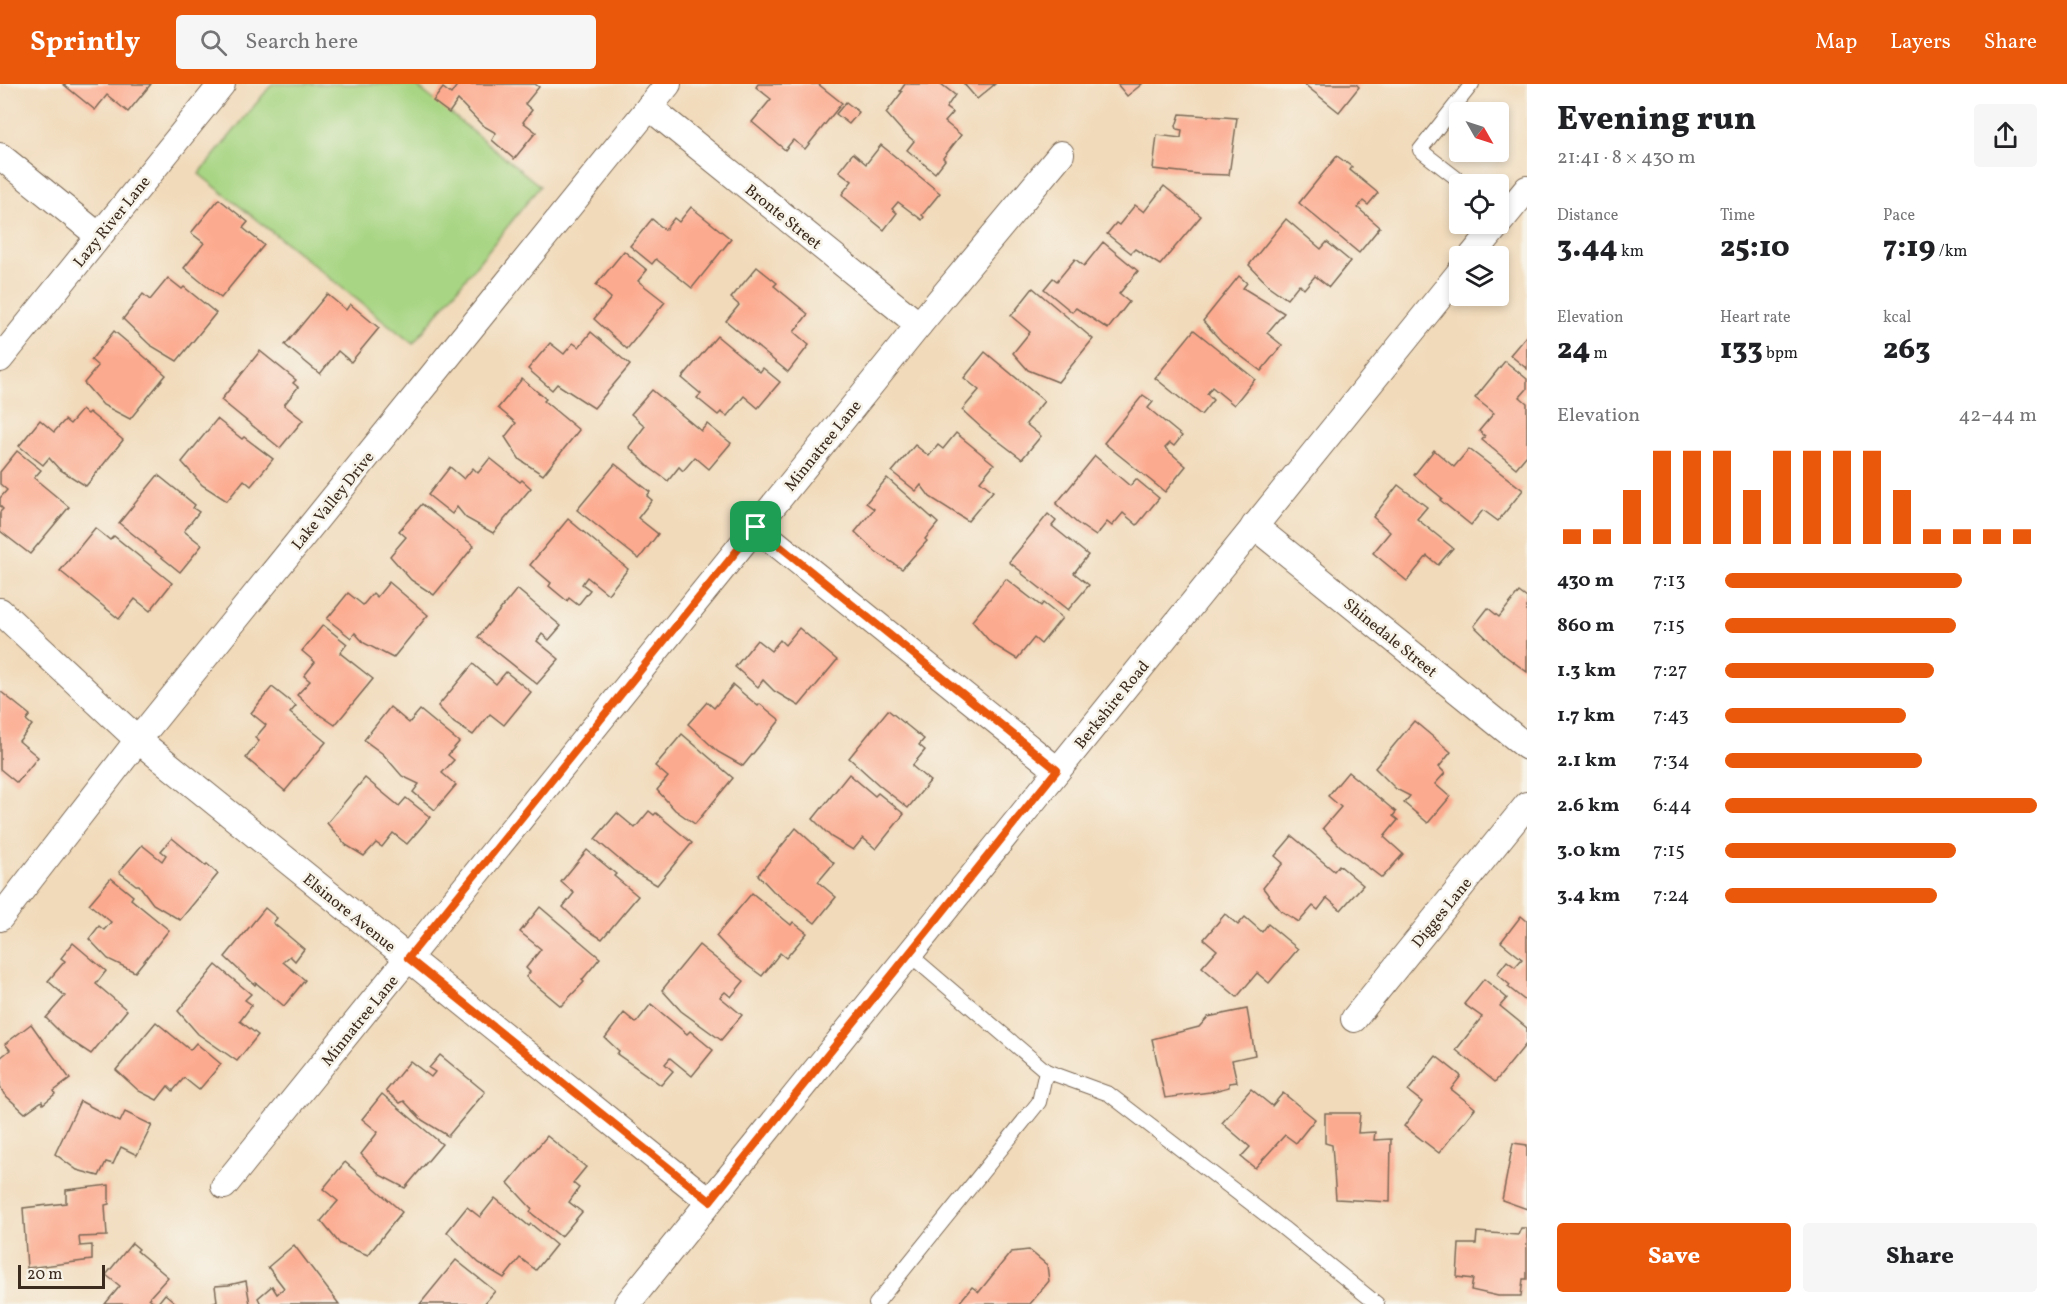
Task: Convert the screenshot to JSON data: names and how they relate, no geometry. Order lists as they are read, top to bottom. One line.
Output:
{"streets":{"street":["Bronte Street","Lazy River Lane","Minnatree Lane","Lake Valley Drive","Shinedale Street","Berkshire Road","Elsinore Avenue","Digges Lane"]},"crossings":[["Bronte Street","Minnatree Lane"],["Bronte Street","Lake Valley Drive"],["Minnatree Lane","Elsinore Avenue"],["Lake Valley Drive","Elsinore Avenue"],["Shinedale Street","Berkshire Road"],["Berkshire Road","Elsinore Avenue"]],"scale_bar":"20 m","north":"bottom right","page":{"header":"Sprintly","search":"Search here","nav":["Map","Layers","Share"],"heading":["Evening run","21:41 · 8 × 430 m"],"stats":[["Distance","3.44 km"],["Time","25:10"],["Pace","7:19 /km"],["Elevation","24 m"],["Heart rate","133 bpm"],["kcal","263"]],"chart":["Elevation","42–44 m"],"list":[{"name":"430 m","note":"7:13"},{"name":"860 m","note":"7:15"},{"name":"1.3 km","note":"7:27"},{"name":"1.7 km","note":"7:43"},{"name":"2.1 km","note":"7:34"},{"name":"2.6 km","note":"6:44"},{"name":"3.0 km","note":"7:15"},{"name":"3.4 km","note":"7:24"}],"buttons":["Save","Share"],"scale":"20 m"}}
